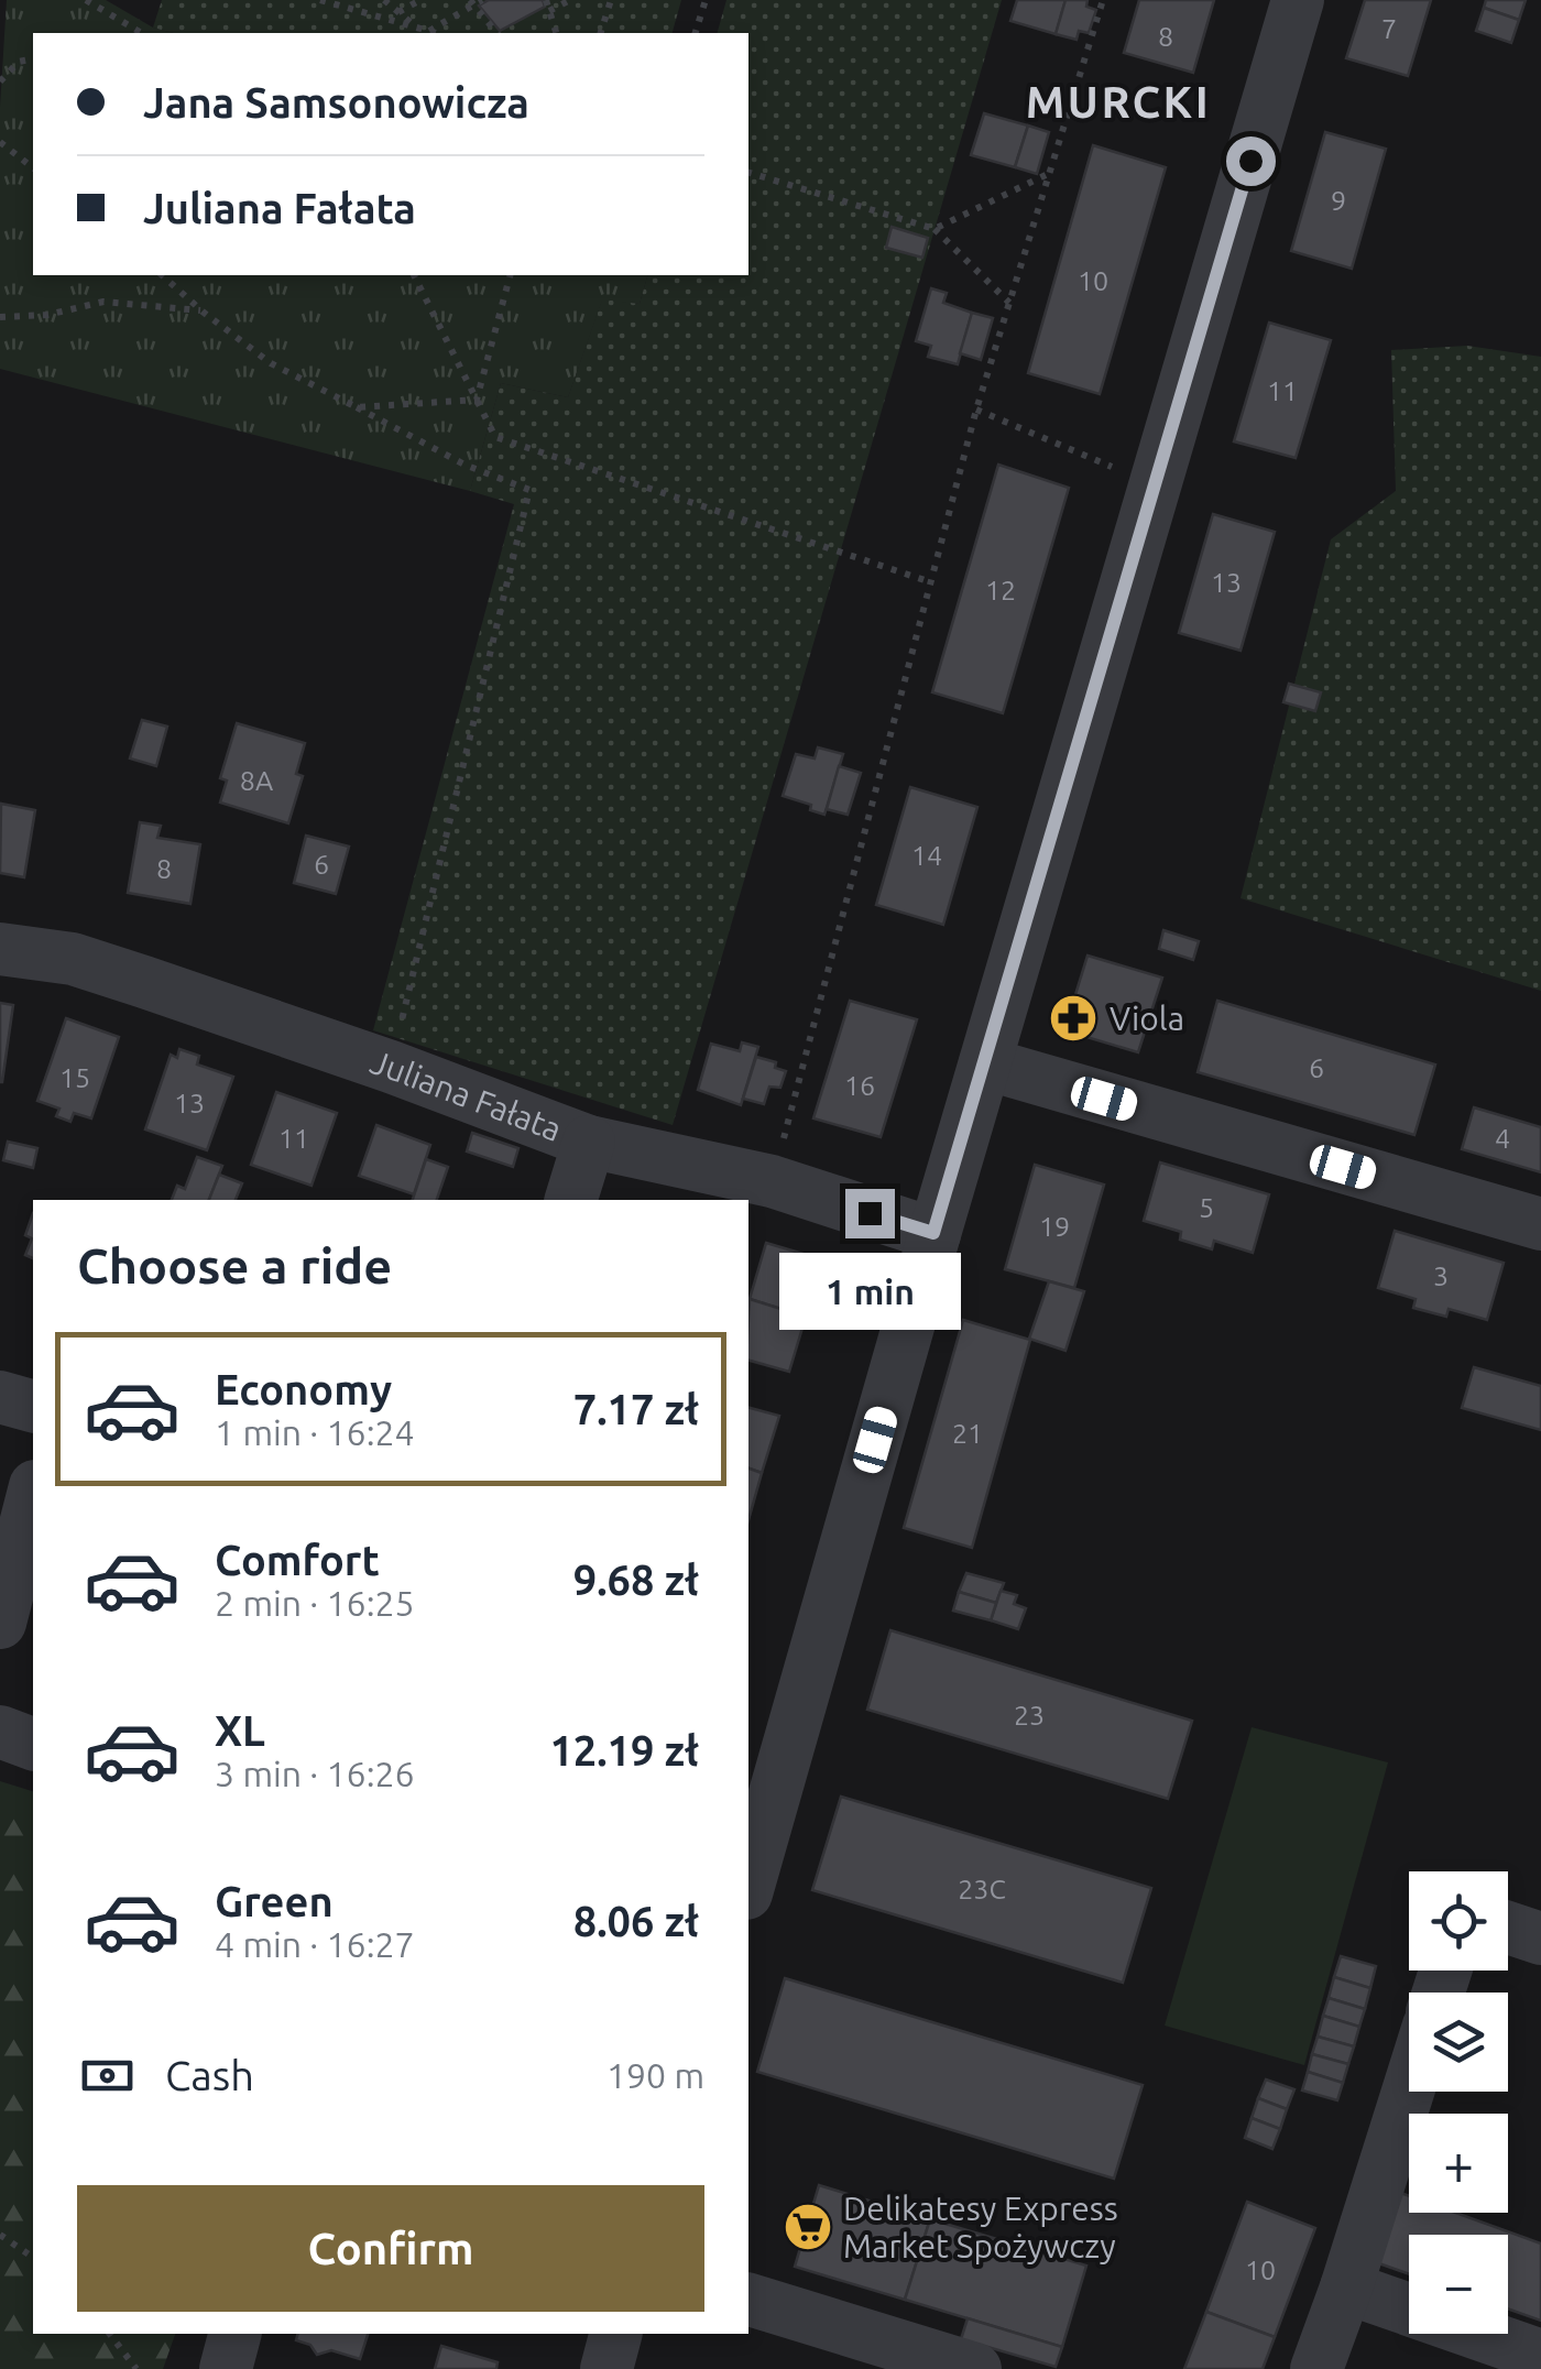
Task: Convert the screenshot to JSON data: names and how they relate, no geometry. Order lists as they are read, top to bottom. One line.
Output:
{"streets":{"street":["Juliana Fałata"]},"districts":["MURCKI"],"places":{"pharmacy":["Viola"],"supermarket":["Delikatesy Express Market Spożywczy"]},"house_numbers":["7","8","9","10","11","13","12","8A","14","6","8","6","15","16","13","11","4","5","19","3","21","23","23C","10"],"page":{"banner":["Jana Samsonowicza","Juliana Fałata"],"heading":"Choose a ride","bubble":"1 min","list":[{"name":"Economy","note":"1 min · 16:24","value":"7.17 zł"},{"name":"Comfort","note":"2 min · 16:25","value":"9.68 zł"},{"name":"XL","note":"3 min · 16:26","value":"12.19 zł"},{"name":"Green","note":"4 min · 16:27","value":"8.06 zł"}],"map_buttons":["+","−"],"pay":["Cash","190 m"],"buttons":"Confirm"}}
